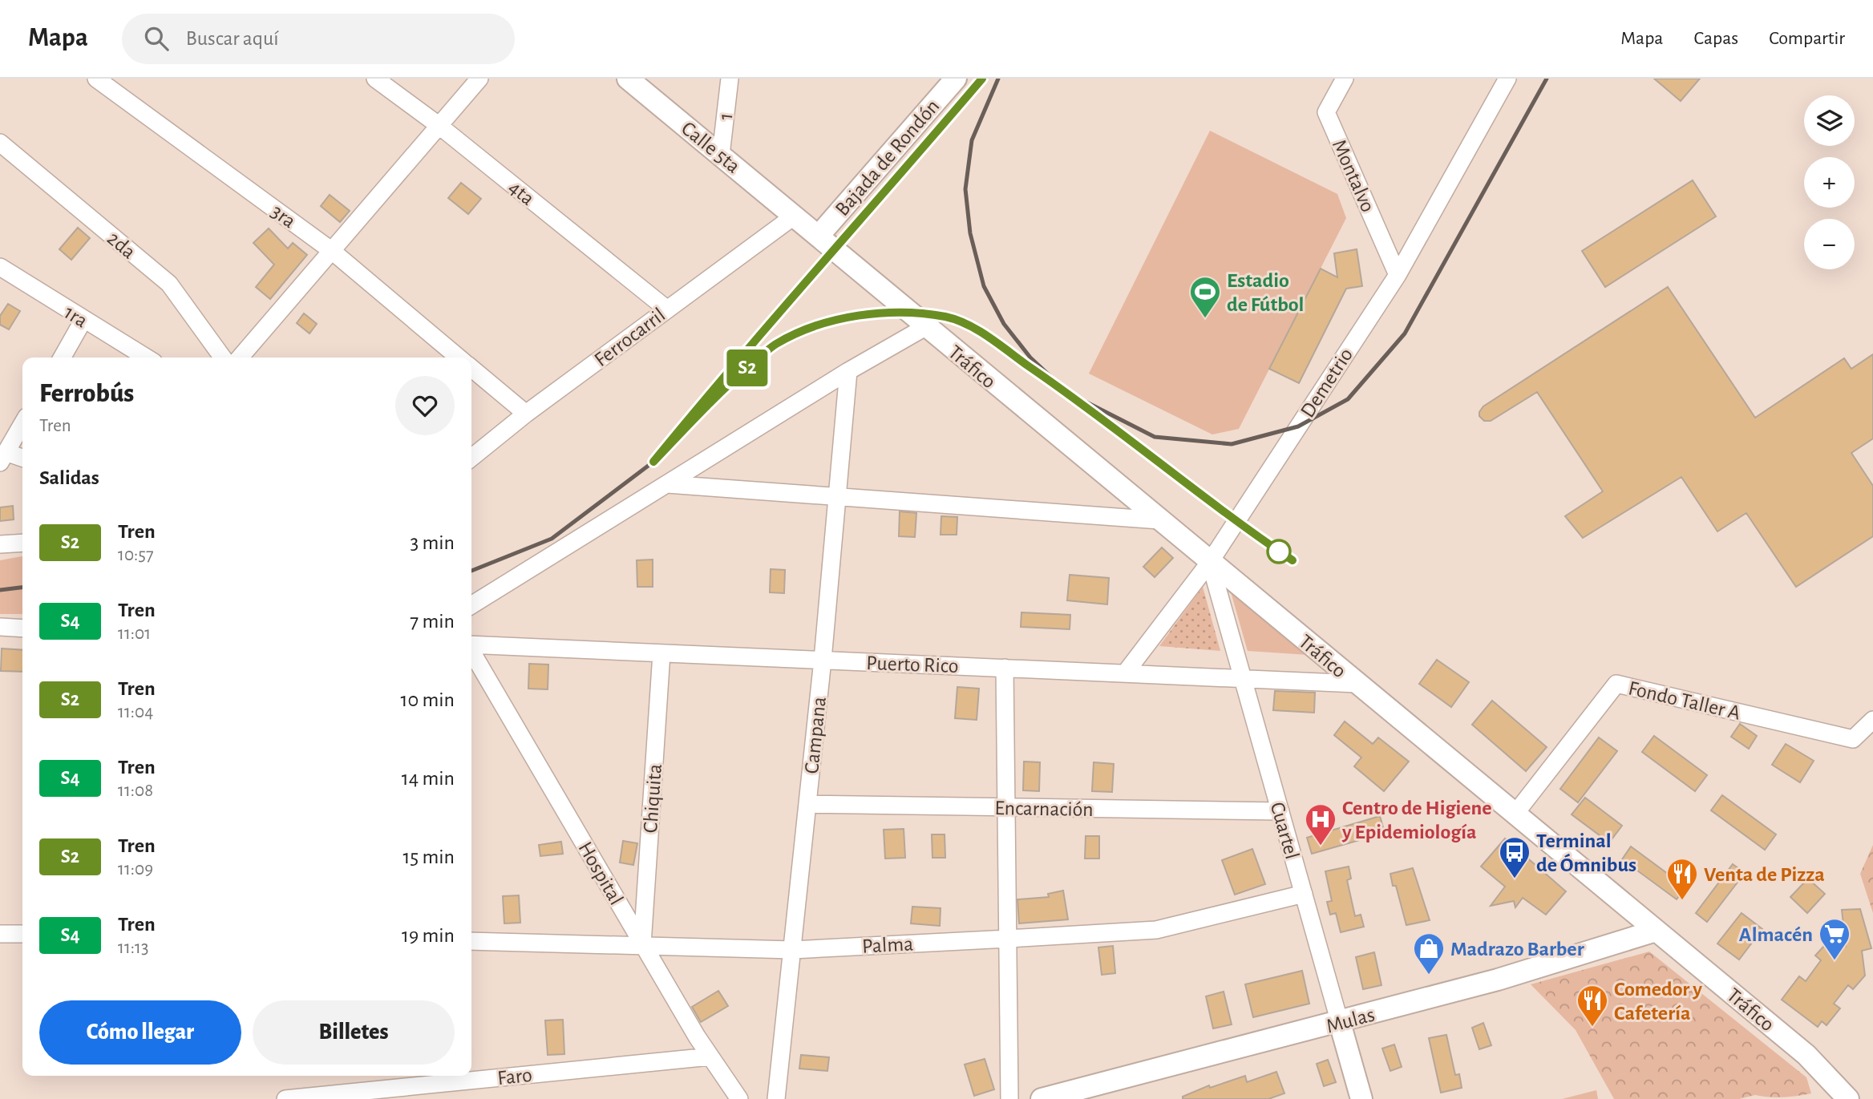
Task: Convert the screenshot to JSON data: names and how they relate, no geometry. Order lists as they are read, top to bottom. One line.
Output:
{"streets":{"street":["1","Calle 5ta","Bajada de Rondón","Montalvo","4ta","3ra","2da","1ra","Ferrocarril","Tráfico","Demetrio","Puerto Rico","Fondo Taller A","Campana","Chiquita","Encarnación","Cuartel","Hospital","Palma","Mulas","Faro"]},"crossings":[["1","Calle 5ta"],["Calle 5ta","Ferrocarril"],["Calle 5ta","Tráfico"],["Bajada de Rondón","Tráfico"],["Montalvo","Demetrio"],["4ta","Ferrocarril"],["3ra","Ferrocarril"],["Ferrocarril","Tráfico"],["Tráfico","Demetrio"],["Tráfico","Puerto Rico"],["Tráfico","Fondo Taller A"],["Tráfico","Cuartel"],["Tráfico","Mulas"],["Demetrio","Puerto Rico"],["Demetrio","Cuartel"],["Puerto Rico","Campana"],["Puerto Rico","Chiquita"],["Puerto Rico","Cuartel"],["Campana","Encarnación"],["Campana","Palma"],["Chiquita","Hospital"],["Chiquita","Palma"],["Encarnación","Cuartel"],["Cuartel","Palma"],["Cuartel","Mulas"],["Hospital","Palma"],["Hospital","Faro"]],"places":{"sports":["Estadio de Fútbol"],"hospital":["Centro de Higiene y Epidemiología"],"bus stop":["Terminal de Ómnibus"],"restaurant":["Venta de Pizza","Comedor y Cafetería"],"supermarket":["Almacén"],"shop":["Madrazo Barber"]},"page":{"header":"Mapa","search":"Buscar aquí","nav":["Mapa","Capas","Compartir"],"on_map":"S2","map_buttons":["+","−"],"heading":[["Ferrobús","Tren"],"Salidas"],"list":[{"mark":"S2","name":"Tren","note":"10:57","value":"3 min"},{"mark":"S4","name":"Tren","note":"11:01","value":"7 min"},{"mark":"S2","name":"Tren","note":"11:04","value":"10 min"},{"mark":"S4","name":"Tren","note":"11:08","value":"14 min"},{"mark":"S2","name":"Tren","note":"11:09","value":"15 min"},{"mark":"S4","name":"Tren","note":"11:13","value":"19 min"}],"buttons":["Cómo llegar","Billetes"]}}
